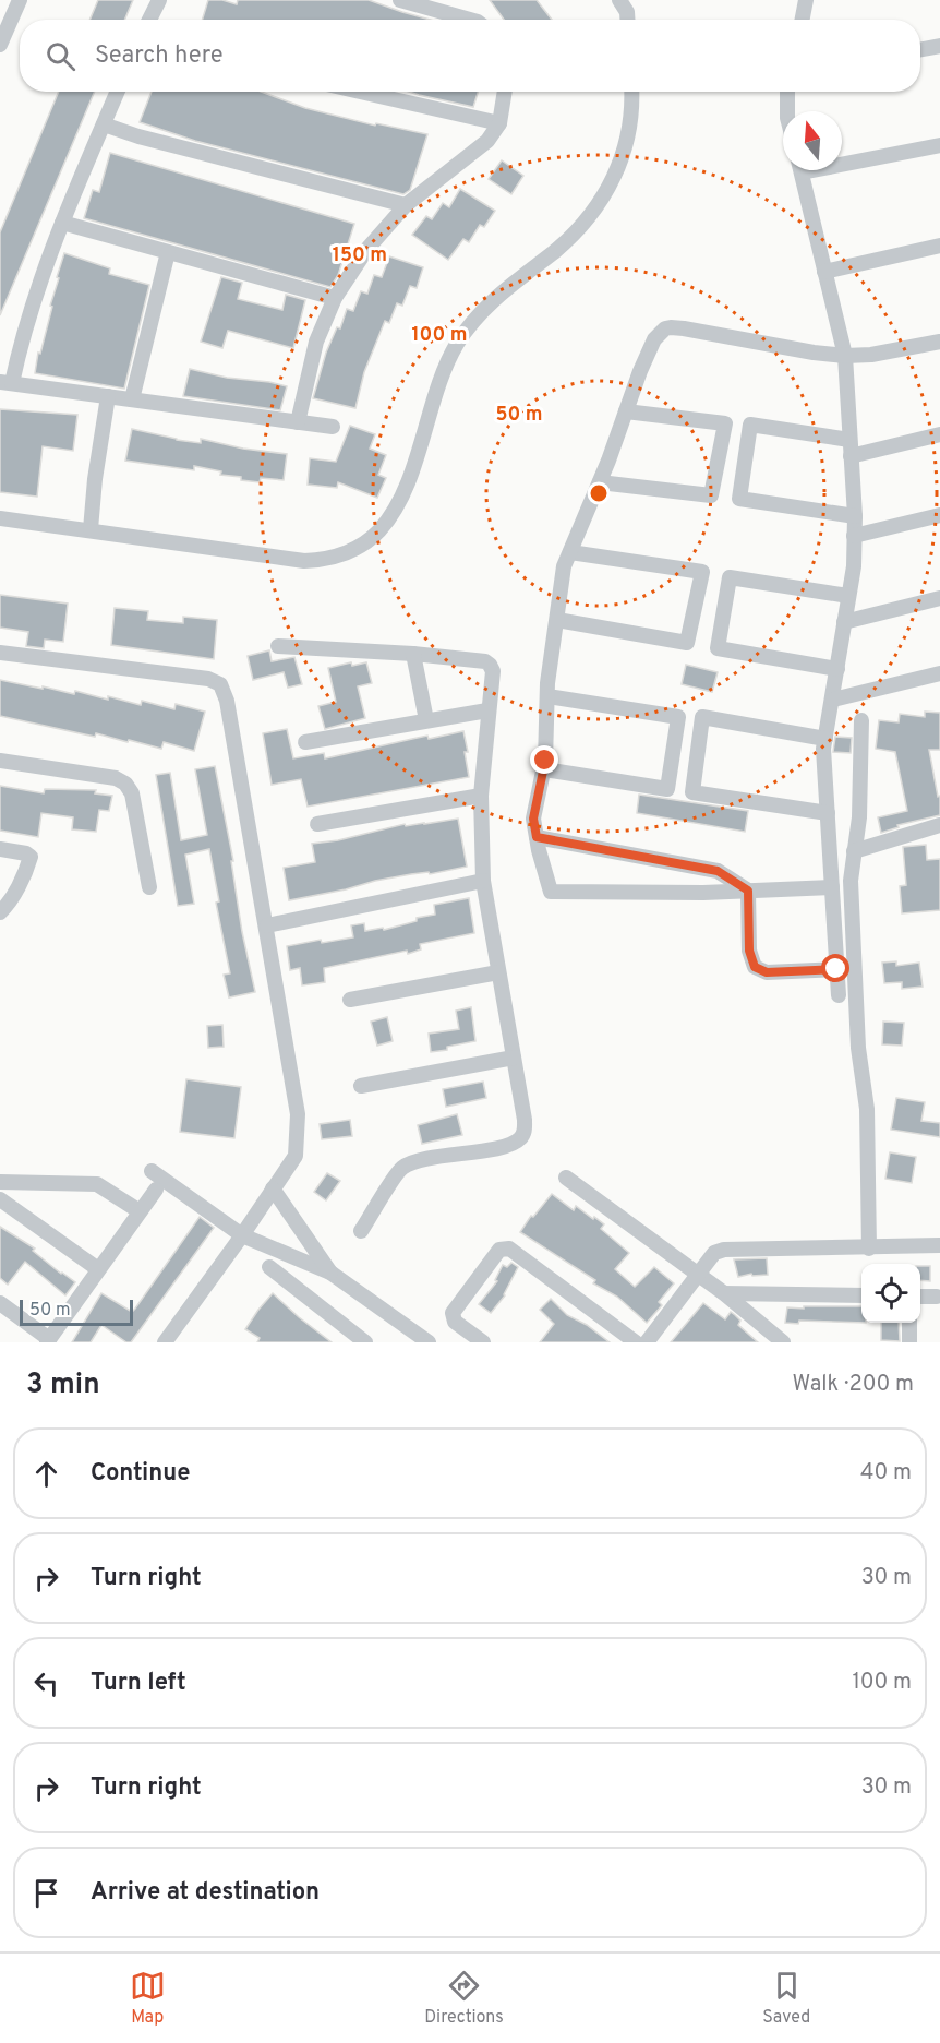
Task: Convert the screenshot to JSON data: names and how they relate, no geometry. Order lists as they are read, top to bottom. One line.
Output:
{"scale_bar":"50 m","north":"top","page":{"search":"Search here","scale":"50 m","heading":["3 min","Walk · 200 m"],"list":[["Continue","40 m"],["Turn right","30 m"],["Turn left","100 m"],["Turn right","30 m"],"Arrive at destination"],"nav":["Map","Directions","Saved"]},"rings":["150 m","100 m","50 m"]}
